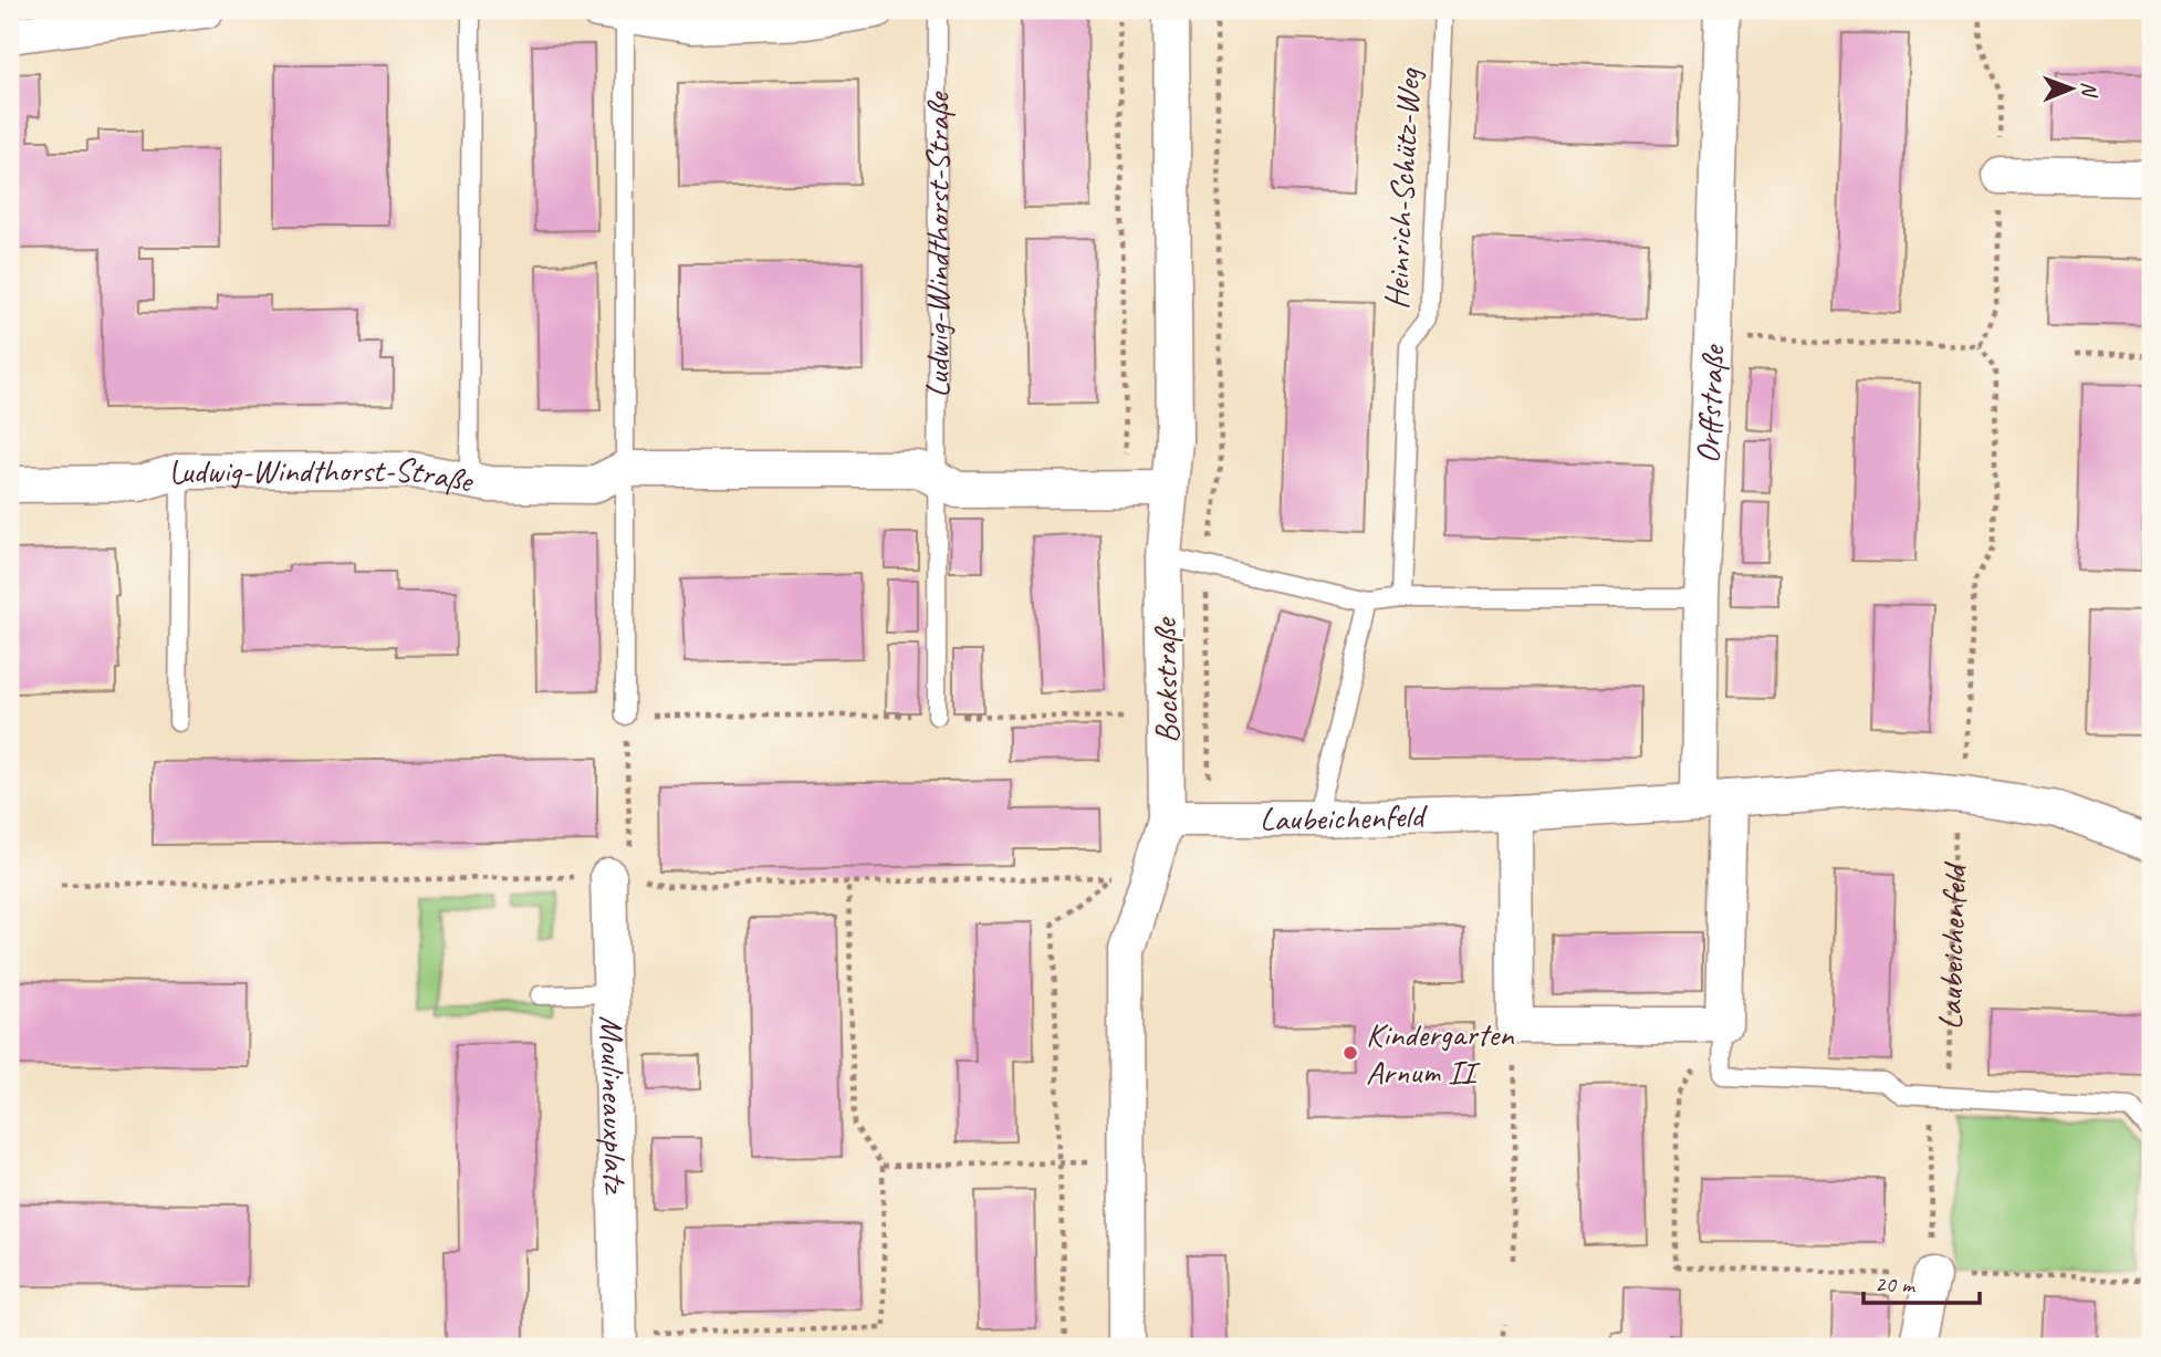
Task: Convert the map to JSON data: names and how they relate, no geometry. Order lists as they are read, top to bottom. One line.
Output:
{"streets":{"street":["Ludwig-Windthorst-Straße","Orffstraße","Bockstraße","Laubeichenfeld","Moulineauxplatz"],"lane":["Heinrich-Schütz-Weg"]},"crossings":[["Ludwig-Windthorst-Straße","Bockstraße"],["Orffstraße","Laubeichenfeld"],["Bockstraße","Laubeichenfeld"]],"places":["Kindergarten Arnum II"],"scale_bar":"20 m","north":"right"}
